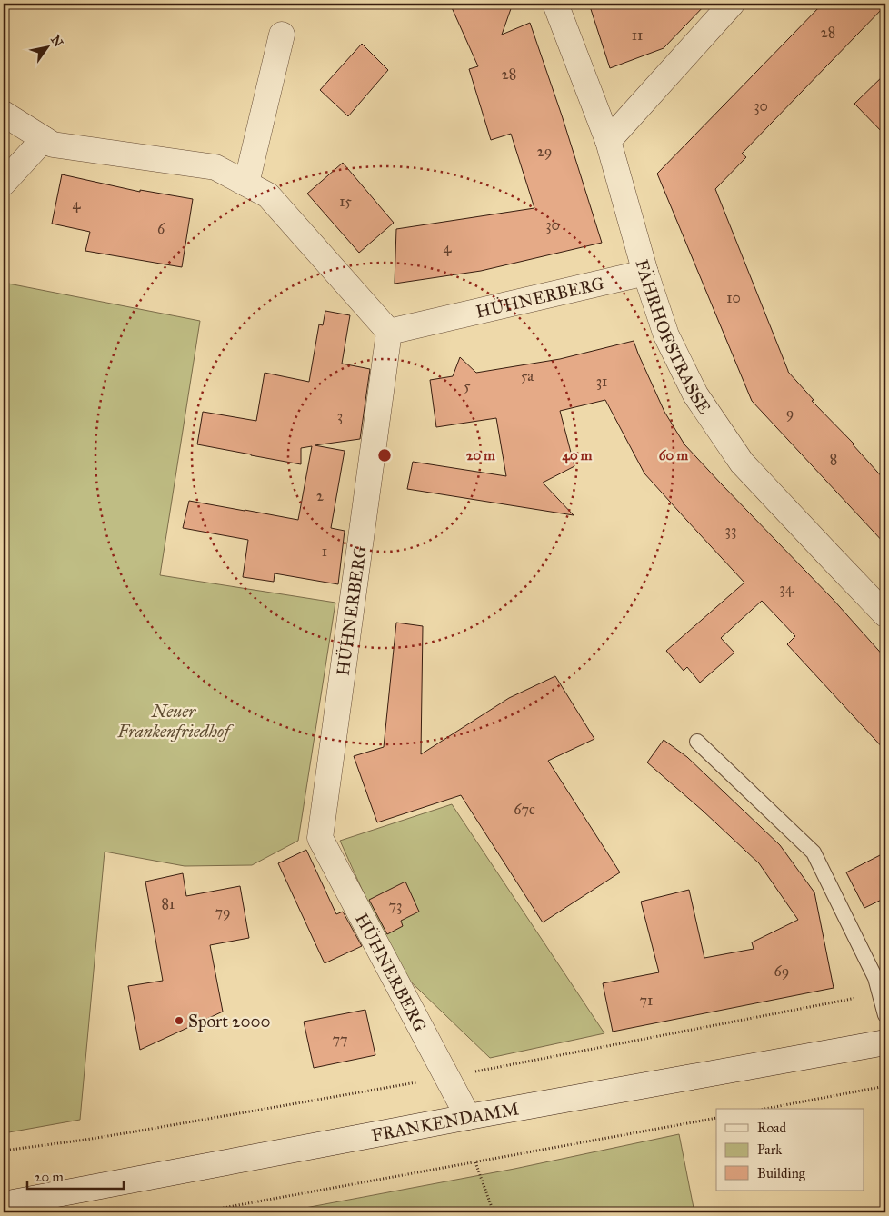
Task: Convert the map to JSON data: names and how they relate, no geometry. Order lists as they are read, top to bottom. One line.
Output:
{"streets":{"street":["HÜHNERBERG","FÄHRHOFSTRASSE","FRANKENDAMM"]},"crossings":[["HÜHNERBERG","FÄHRHOFSTRASSE"],["HÜHNERBERG","FRANKENDAMM"]],"parks":["Neuer Frankenfriedhof"],"places":["Sport 2000"],"house_numbers":["28","11","28","30","29","15","4","30","6","4","10","5a","31","5","9","3","8","2","33","1","34","67c","81","73","79","69","71","77"],"legend":["Road","Park","Building"],"scale_bar":"20 m","north":"top right","rings":["20 m","40 m","60 m"]}
